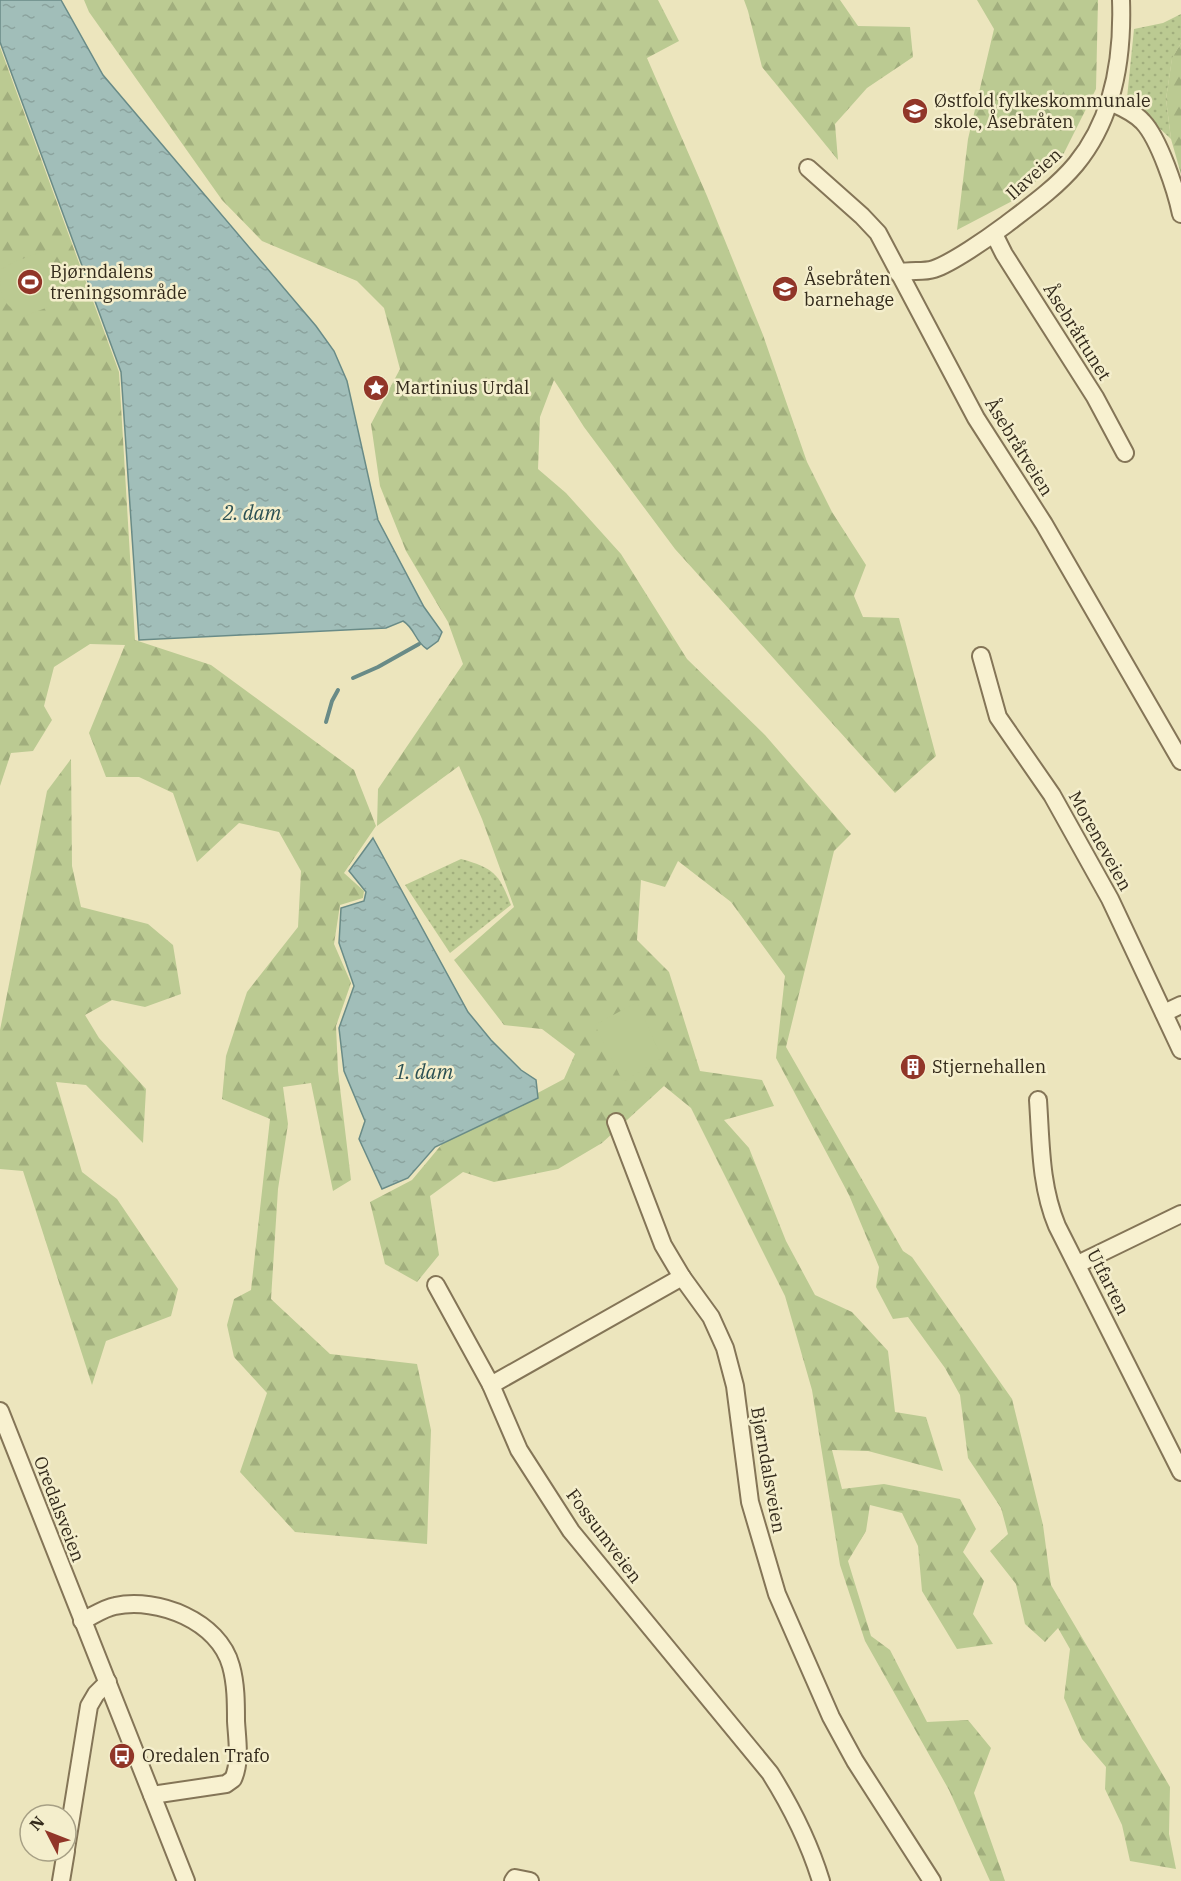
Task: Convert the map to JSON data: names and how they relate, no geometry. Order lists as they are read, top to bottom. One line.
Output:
{"streets":{"street":["Ilaveien","Åsebråttunet","Åsebråtveien","Moreneveien","Utfarten","Bjørndalsveien","Oredalsveien","Fossumveien"]},"crossings":[["Ilaveien","Åsebråttunet"],["Ilaveien","Åsebråtveien"]],"water":["2. dam","1. dam"],"places":{"school or university":["Østfold fylkeskommunale skole, Åsebråten","Åsebråten barnehage"],"sports":["Bjørndalens treningsområde"],"place":["Martinius Urdal"],"building":["Stjernehallen"],"bus stop":["Oredalen Trafo"]},"north":"top left"}
